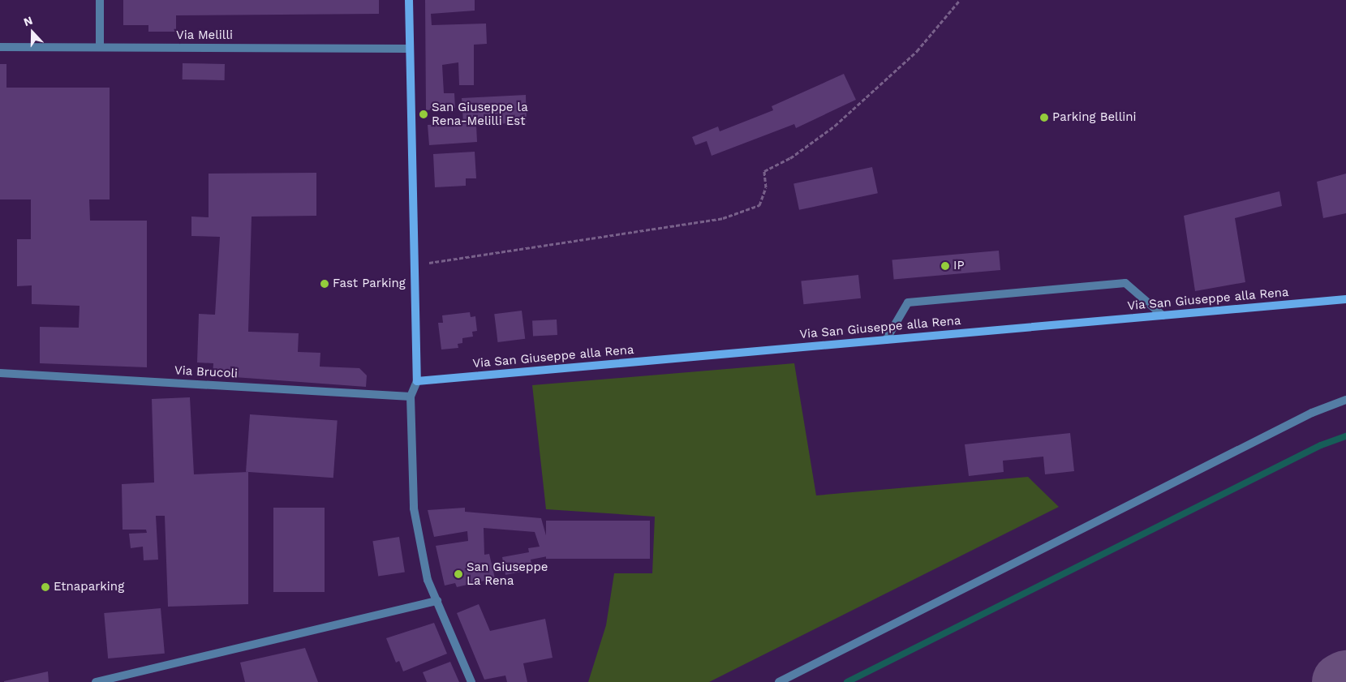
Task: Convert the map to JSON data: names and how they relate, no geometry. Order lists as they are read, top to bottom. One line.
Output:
{"streets":{"main road":["Via San Giuseppe alla Rena"],"street":["Via Melilli","Via Brucoli"]},"places":["San Giuseppe la Rena-Melilli Est","Parking Bellini","IP","Fast Parking","San Giuseppe La Rena","Etnaparking"],"north":"top"}
